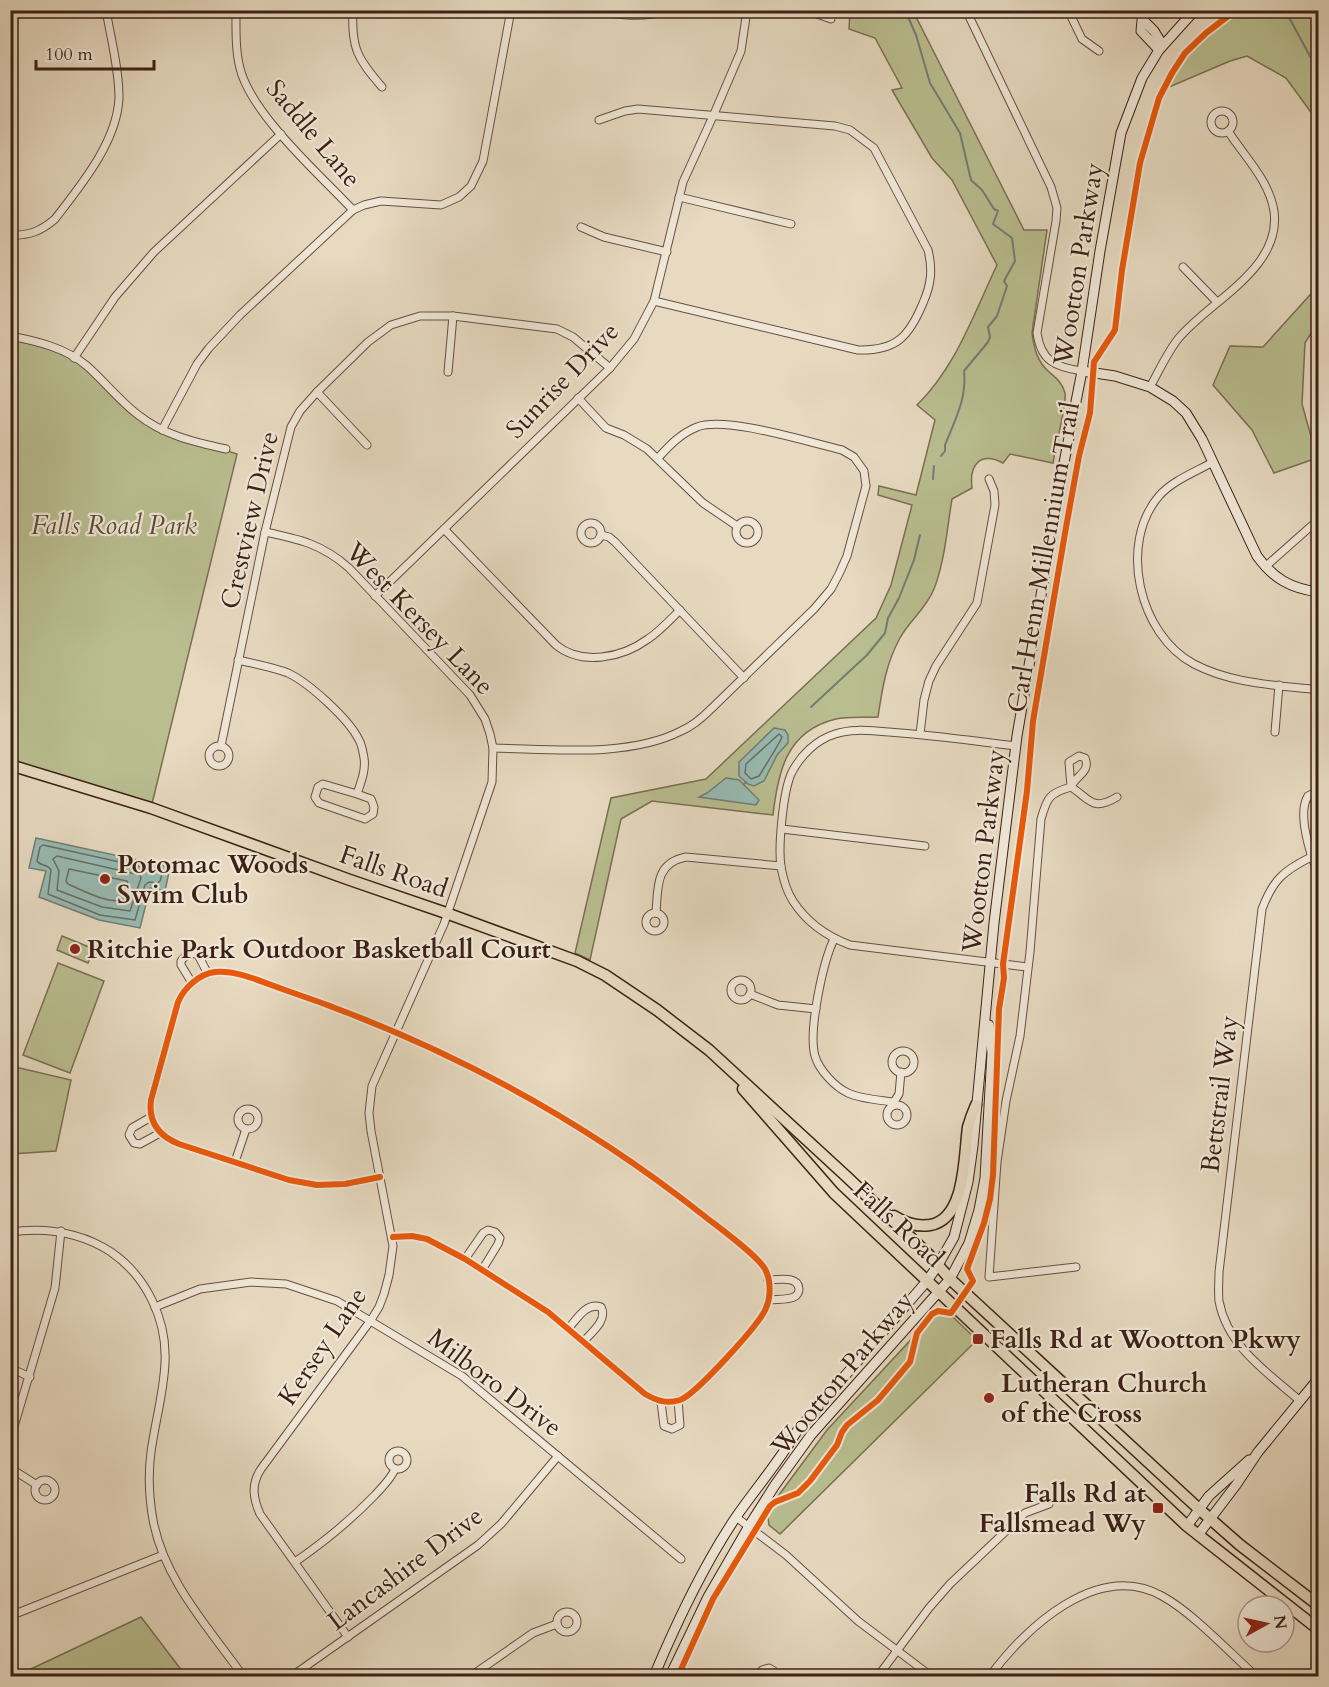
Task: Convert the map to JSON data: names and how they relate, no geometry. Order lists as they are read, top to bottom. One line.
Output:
{"streets":{"main road":["Wootton Parkway","Falls Road"],"street":["Saddle Lane","Sunrise Drive","Crestview Drive","West Kersey Lane","Bettstrail Way","Kersey Lane","Milboro Drive","Lancashire Drive"],"cycle path":["Carl Henn Millennium Trail"]},"crossings":[["Wootton Parkway","Falls Road"],["Sunrise Drive","Crestview Drive"],["Sunrise Drive","West Kersey Lane"],["Crestview Drive","West Kersey Lane"],["West Kersey Lane","Falls Road"],["West Kersey Lane","Kersey Lane"],["Falls Road","Kersey Lane"],["Kersey Lane","Milboro Drive"],["Kersey Lane","Lancashire Drive"],["Milboro Drive","Lancashire Drive"]],"parks":["Falls Road Park"],"places":{"other":["Potomac Woods Swim Club","Ritchie Park Outdoor Basketball Court","Lutheran Church of the Cross"],"transit":["Falls Rd at Wootton Pkwy","Falls Rd at Fallsmead Wy"]},"scale_bar":"100 m","north":"right"}
